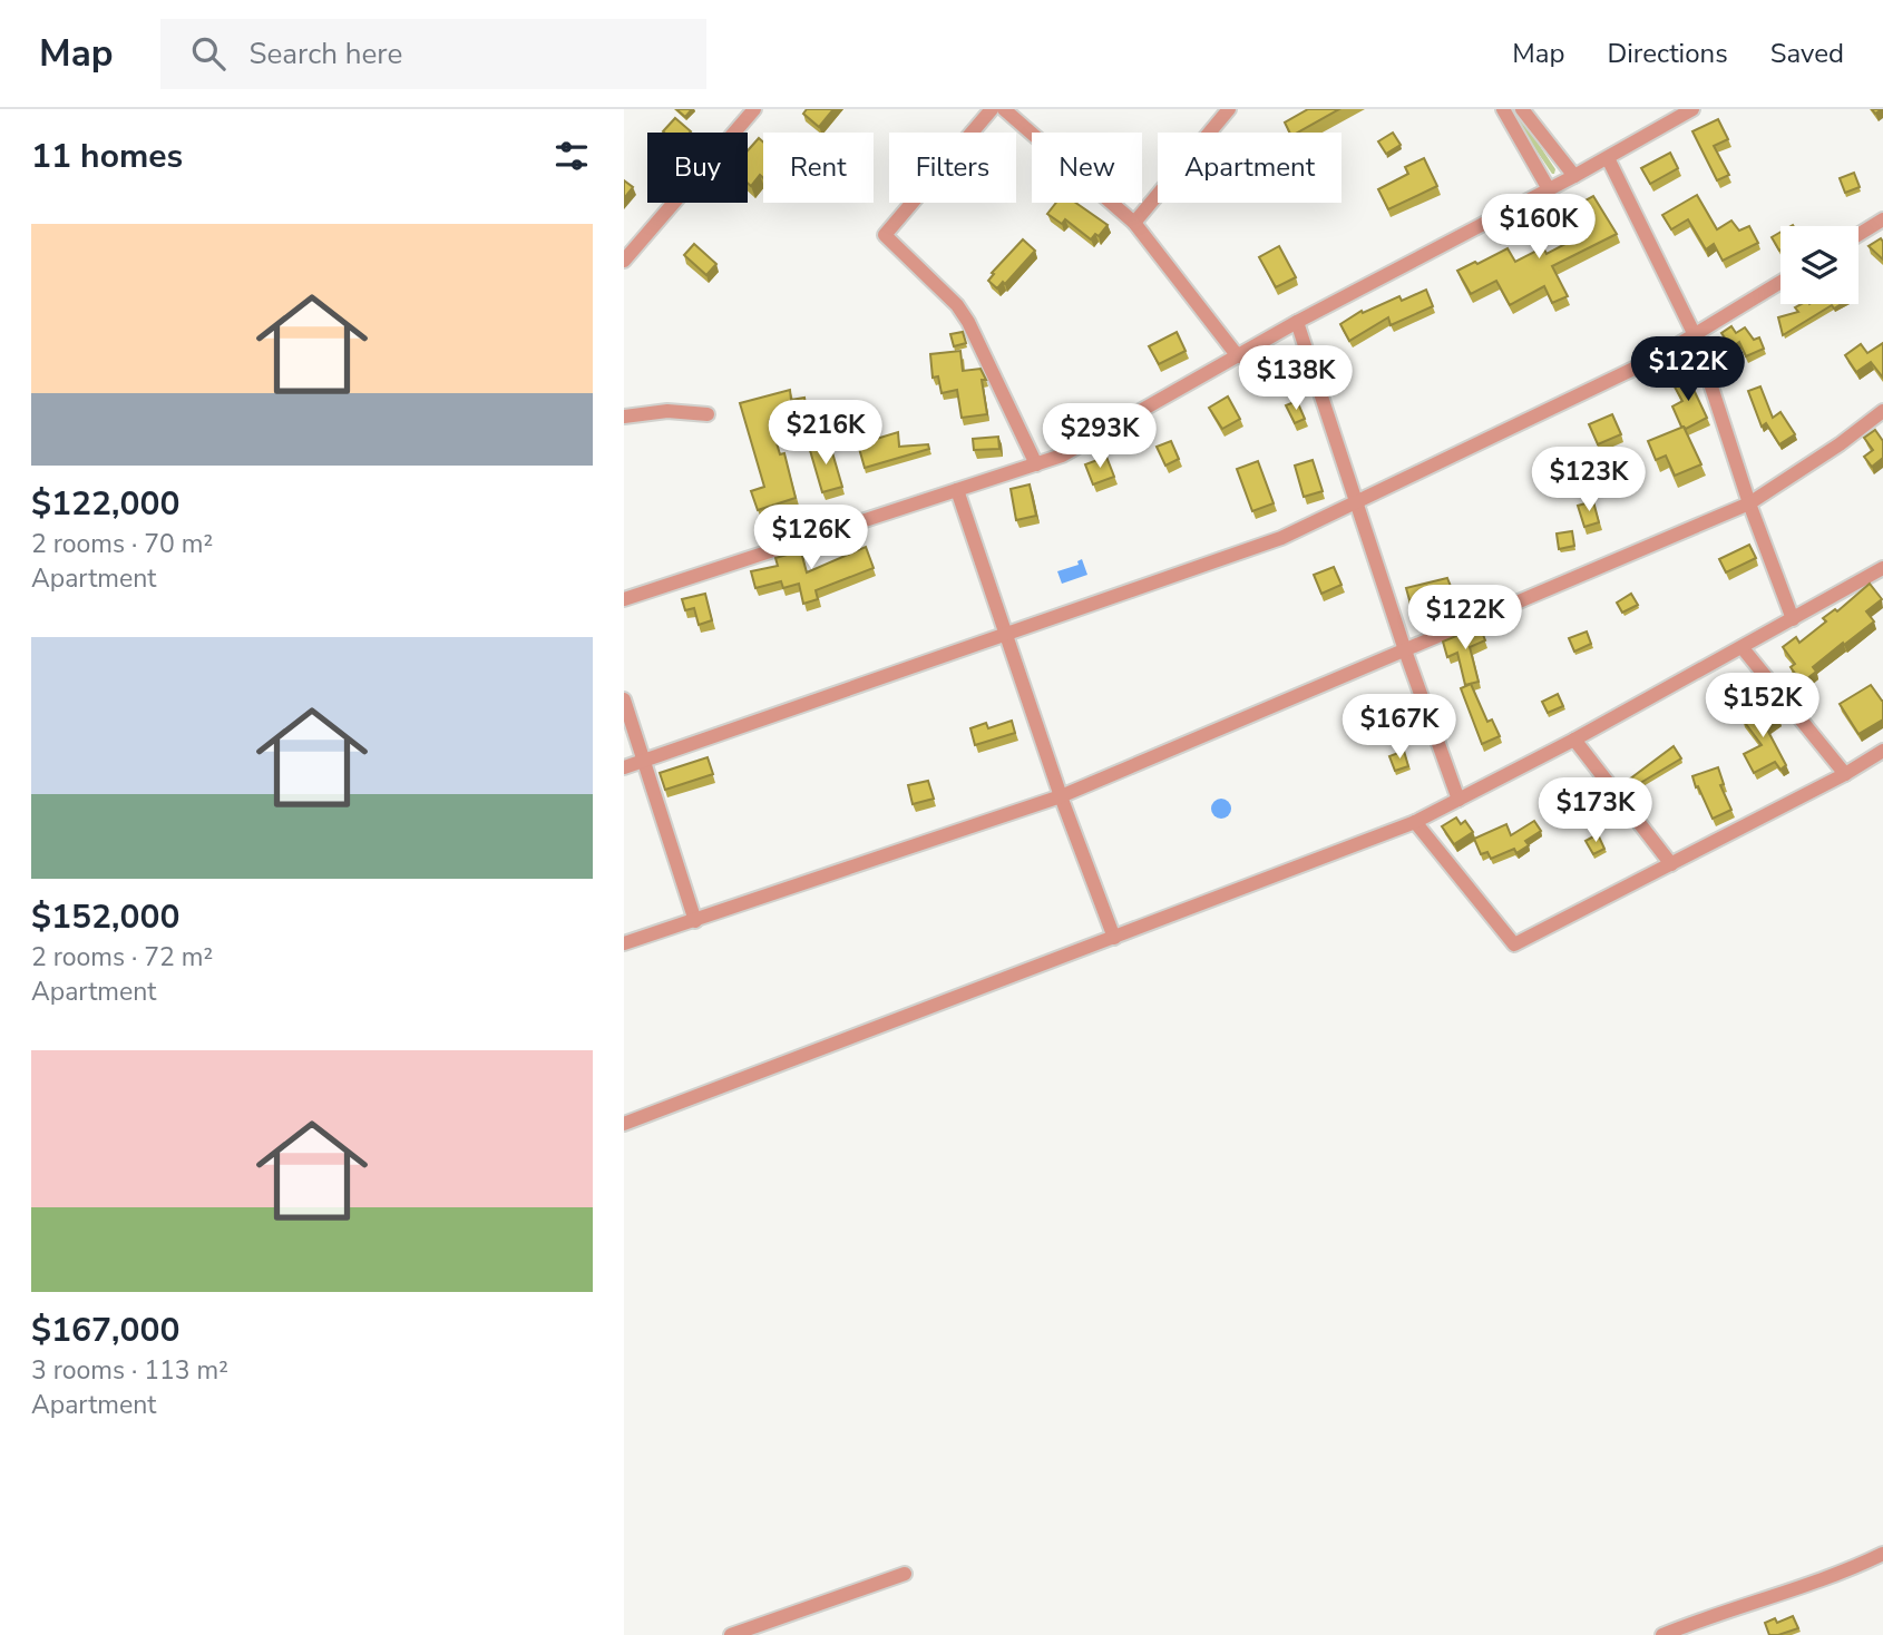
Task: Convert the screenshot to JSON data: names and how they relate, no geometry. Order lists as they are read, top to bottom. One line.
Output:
{"page":{"header":"Map","search":"Search here","nav":["Map","Directions","Saved"],"heading":"11 homes","chip":["Buy","Rent","Filters","New","Apartment"],"price":["$160K","$122K","$138K","$216K","$293K","$123K","$126K","$122K","$152K","$167K","$173K"],"list":[{"name":"$122,000","note":"2 rooms · 70 m² · Apartment"},{"name":"$152,000","note":"2 rooms · 72 m² · Apartment"},{"name":"$167,000","note":"3 rooms · 113 m² · Apartment"}]}}
